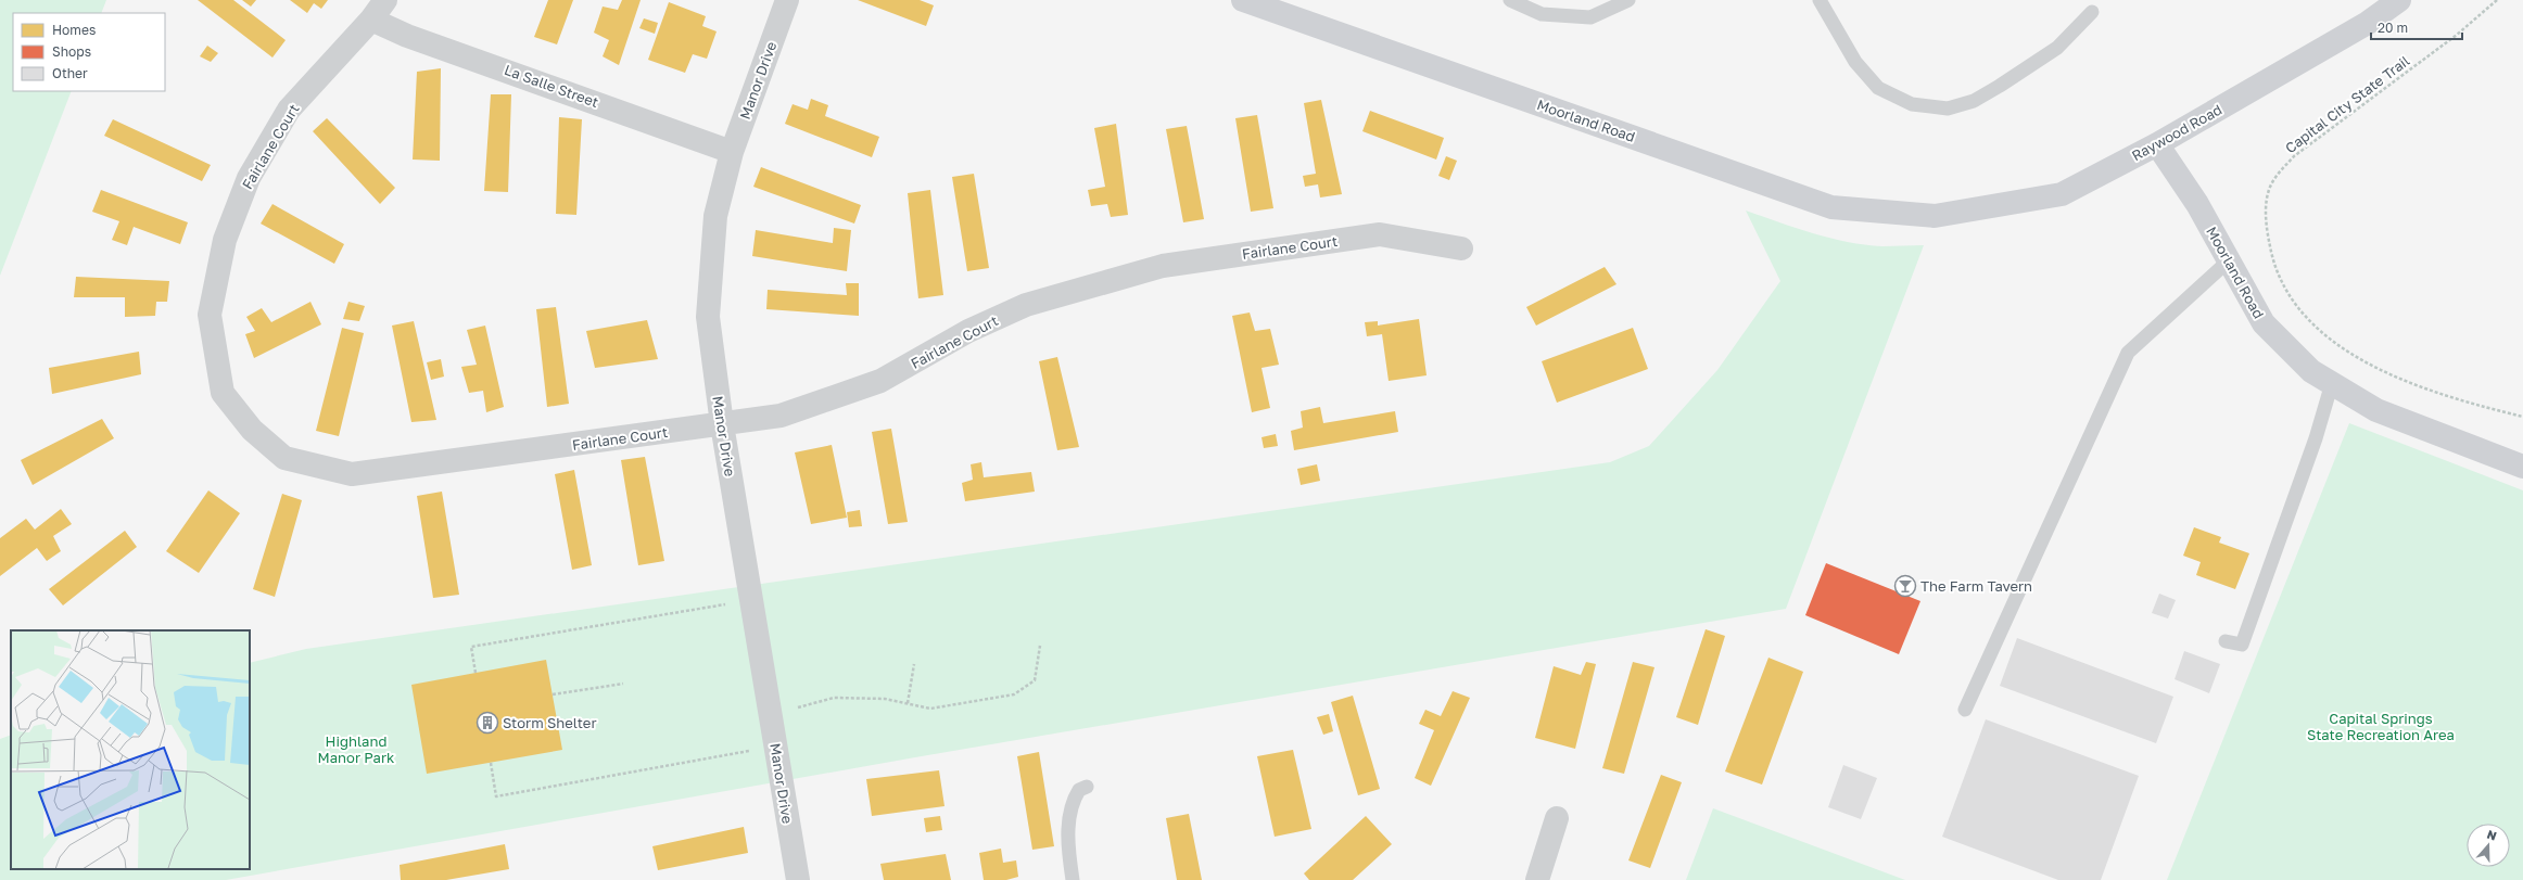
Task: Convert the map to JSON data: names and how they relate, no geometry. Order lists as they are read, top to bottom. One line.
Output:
{"streets":{"street":["Manor Drive","La Salle Street","Moorland Road","Raywood Road","Fairlane Court"],"path":["Capital City State Trail"]},"crossings":[["Manor Drive","La Salle Street"],["Manor Drive","Fairlane Court"],["La Salle Street","Fairlane Court"],["Moorland Road","Raywood Road"]],"parks":["Capital Springs State Recreation Area","Highland Manor Park"],"places":{"bar":["The Farm Tavern"],"building":["Storm Shelter"]},"legend":["Homes","Shops","Other"],"scale_bar":"20 m","north":"top"}
